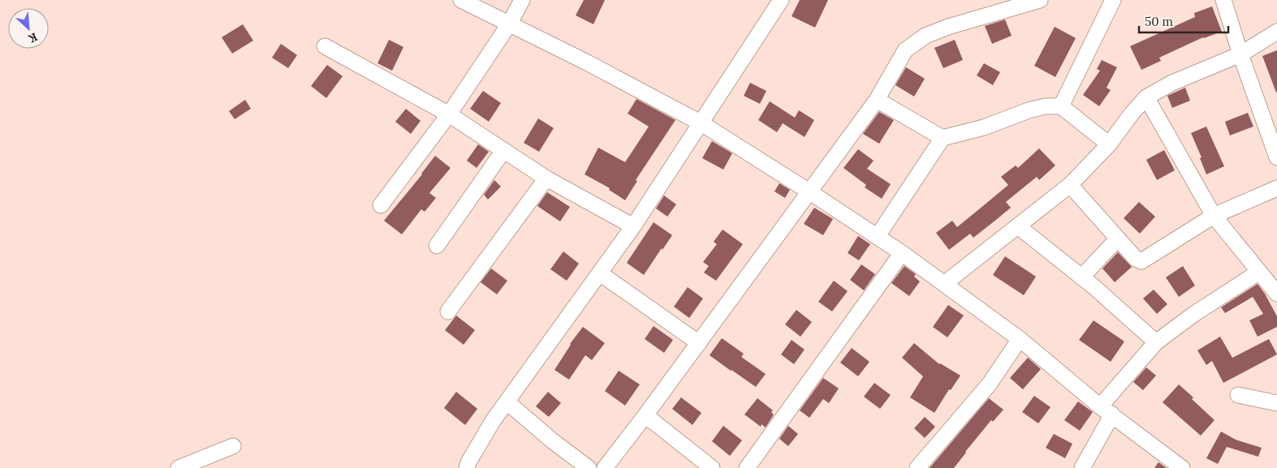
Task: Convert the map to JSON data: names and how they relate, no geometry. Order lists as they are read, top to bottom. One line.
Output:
{"scale_bar":"50 m","north":"bottom right"}
